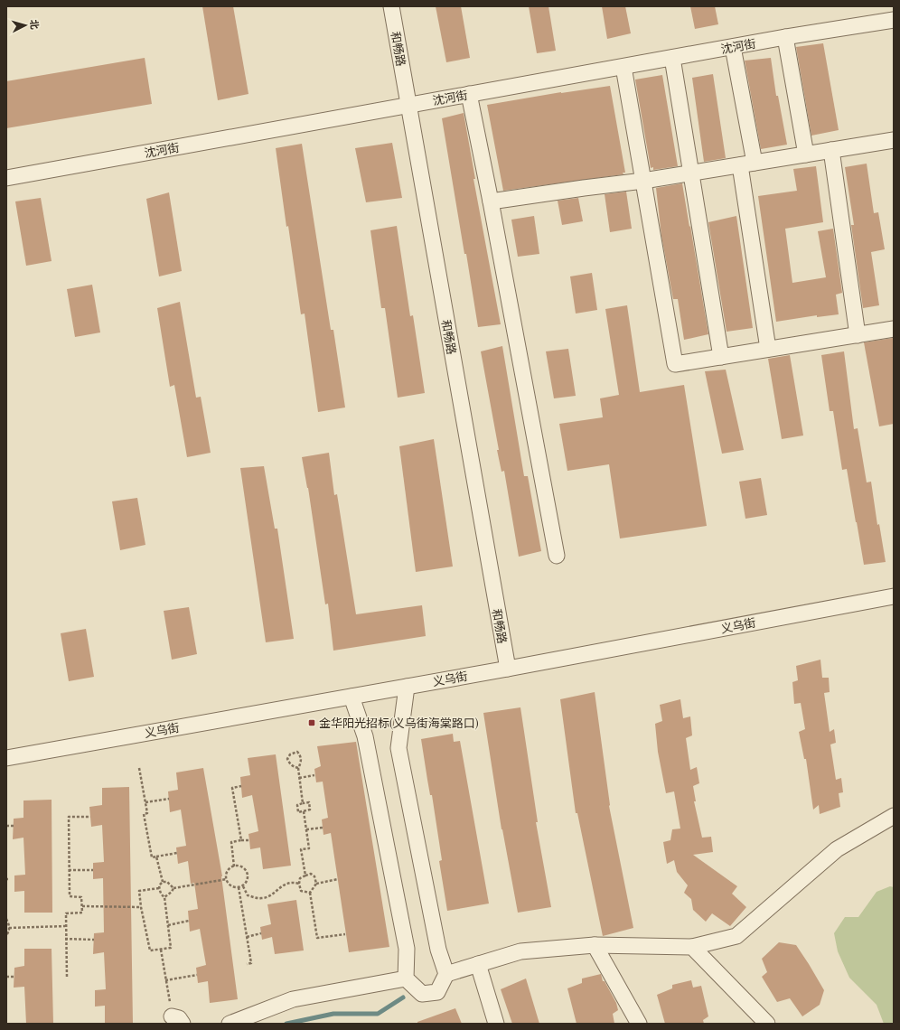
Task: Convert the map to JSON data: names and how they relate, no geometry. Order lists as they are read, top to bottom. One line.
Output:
{"streets":{"street":["沈河街","和畅路","义乌街"]},"crossings":[["沈河街","和畅路"],["和畅路","义乌街"]],"places":{"transit":["金华阳光招标(义乌街海棠路口)"]},"north":"right"}
